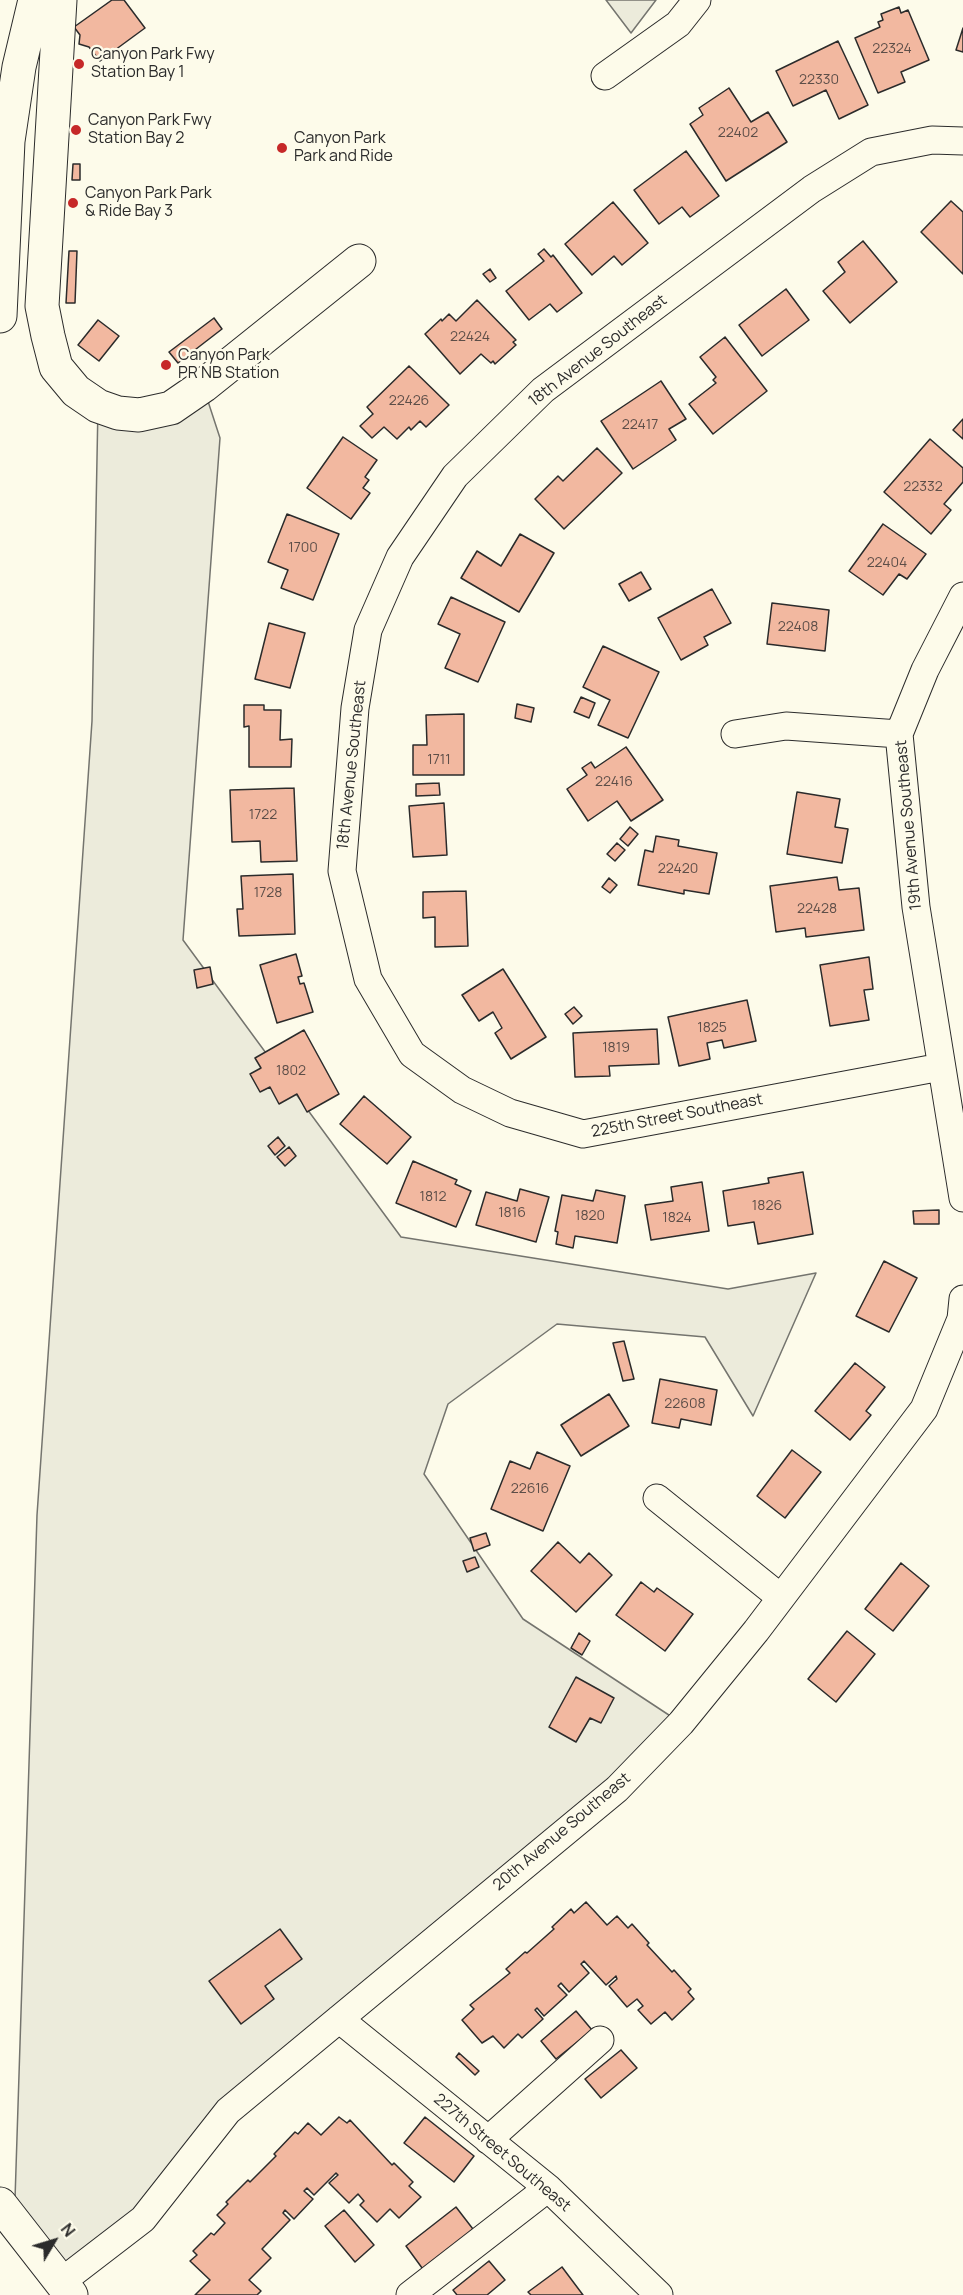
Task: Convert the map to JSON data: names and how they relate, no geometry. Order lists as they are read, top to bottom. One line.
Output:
{"streets":{"street":["18th Avenue Southeast","19th Avenue Southeast","225th Street Southeast","20th Avenue Southeast","227th Street Southeast"]},"crossings":[["18th Avenue Southeast","225th Street Southeast"],["19th Avenue Southeast","225th Street Southeast"],["20th Avenue Southeast","227th Street Southeast"]],"places":["Canyon Park Fwy Station Bay 1","Canyon Park Fwy Station Bay 2","Canyon Park Park and Ride","Canyon Park Park & Ride Bay 3","Canyon Park PR NB Station"],"house_numbers":["22324","22330","22402","22424","22426","22417","22332","1700","22404","22408","1711","22416","1722","22420","1728","22428","1825","1819","1802","1812","1826","1816","1820","1824","22608","22616"],"north":"top right"}
